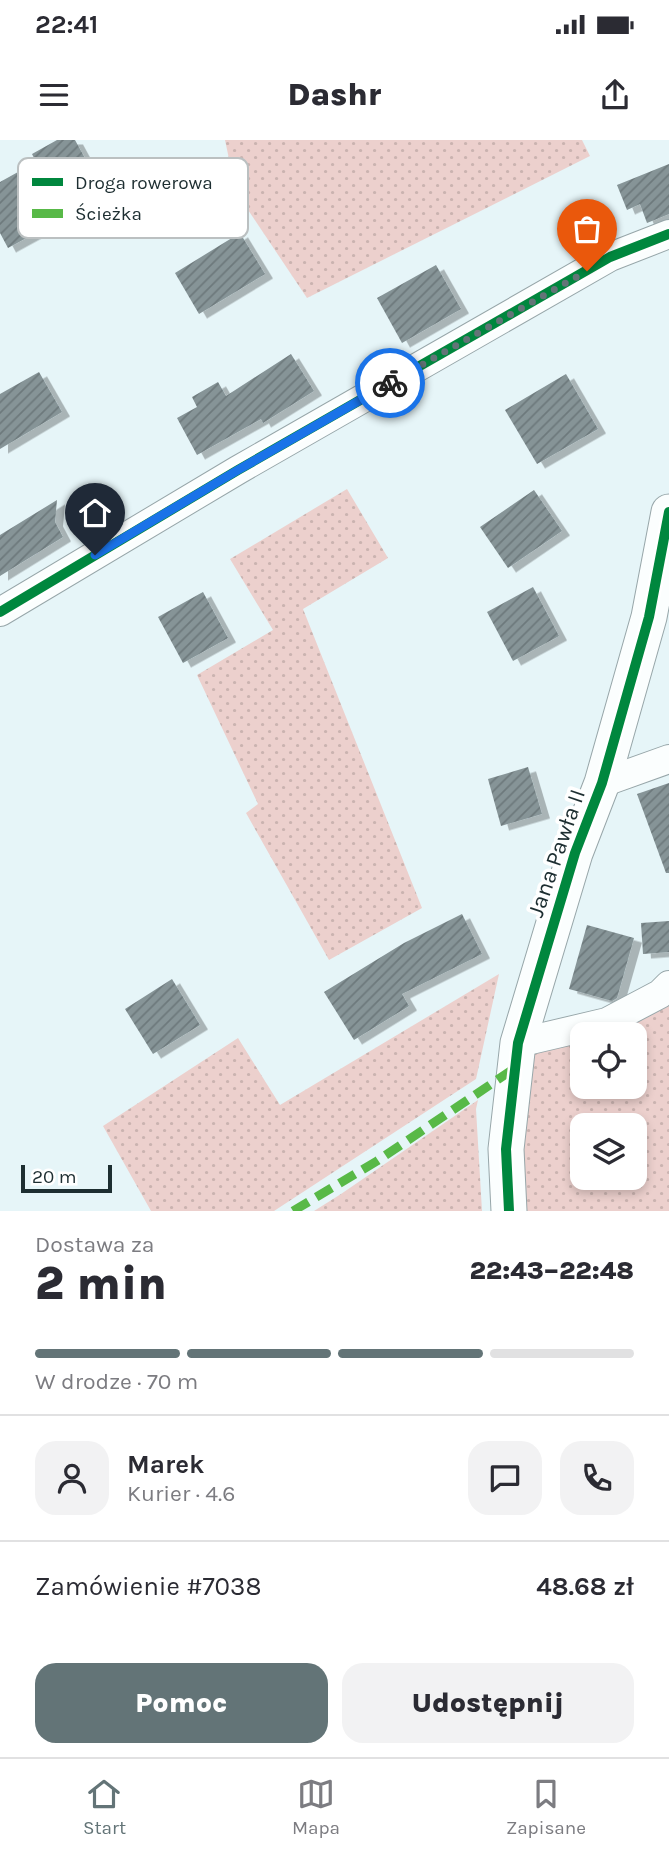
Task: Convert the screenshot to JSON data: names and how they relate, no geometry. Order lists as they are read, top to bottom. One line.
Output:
{"streets":{"street":["Jana Pawła II"]},"legend":["Droga rowerowa","Ścieżka"],"scale_bar":"20 m","page":{"status":"22:41","header":"Dashr","scale":"20 m","heading":["2 min","Dostawa za","22:43–22:48"],"panel":["Marek","Kurier · 4.6","Zamówienie #7038","48.68 zł"],"bar":"W drodze · 70 m","buttons":["Pomoc","Udostępnij"],"tabs":["Start","Mapa","Zapisane"]}}
